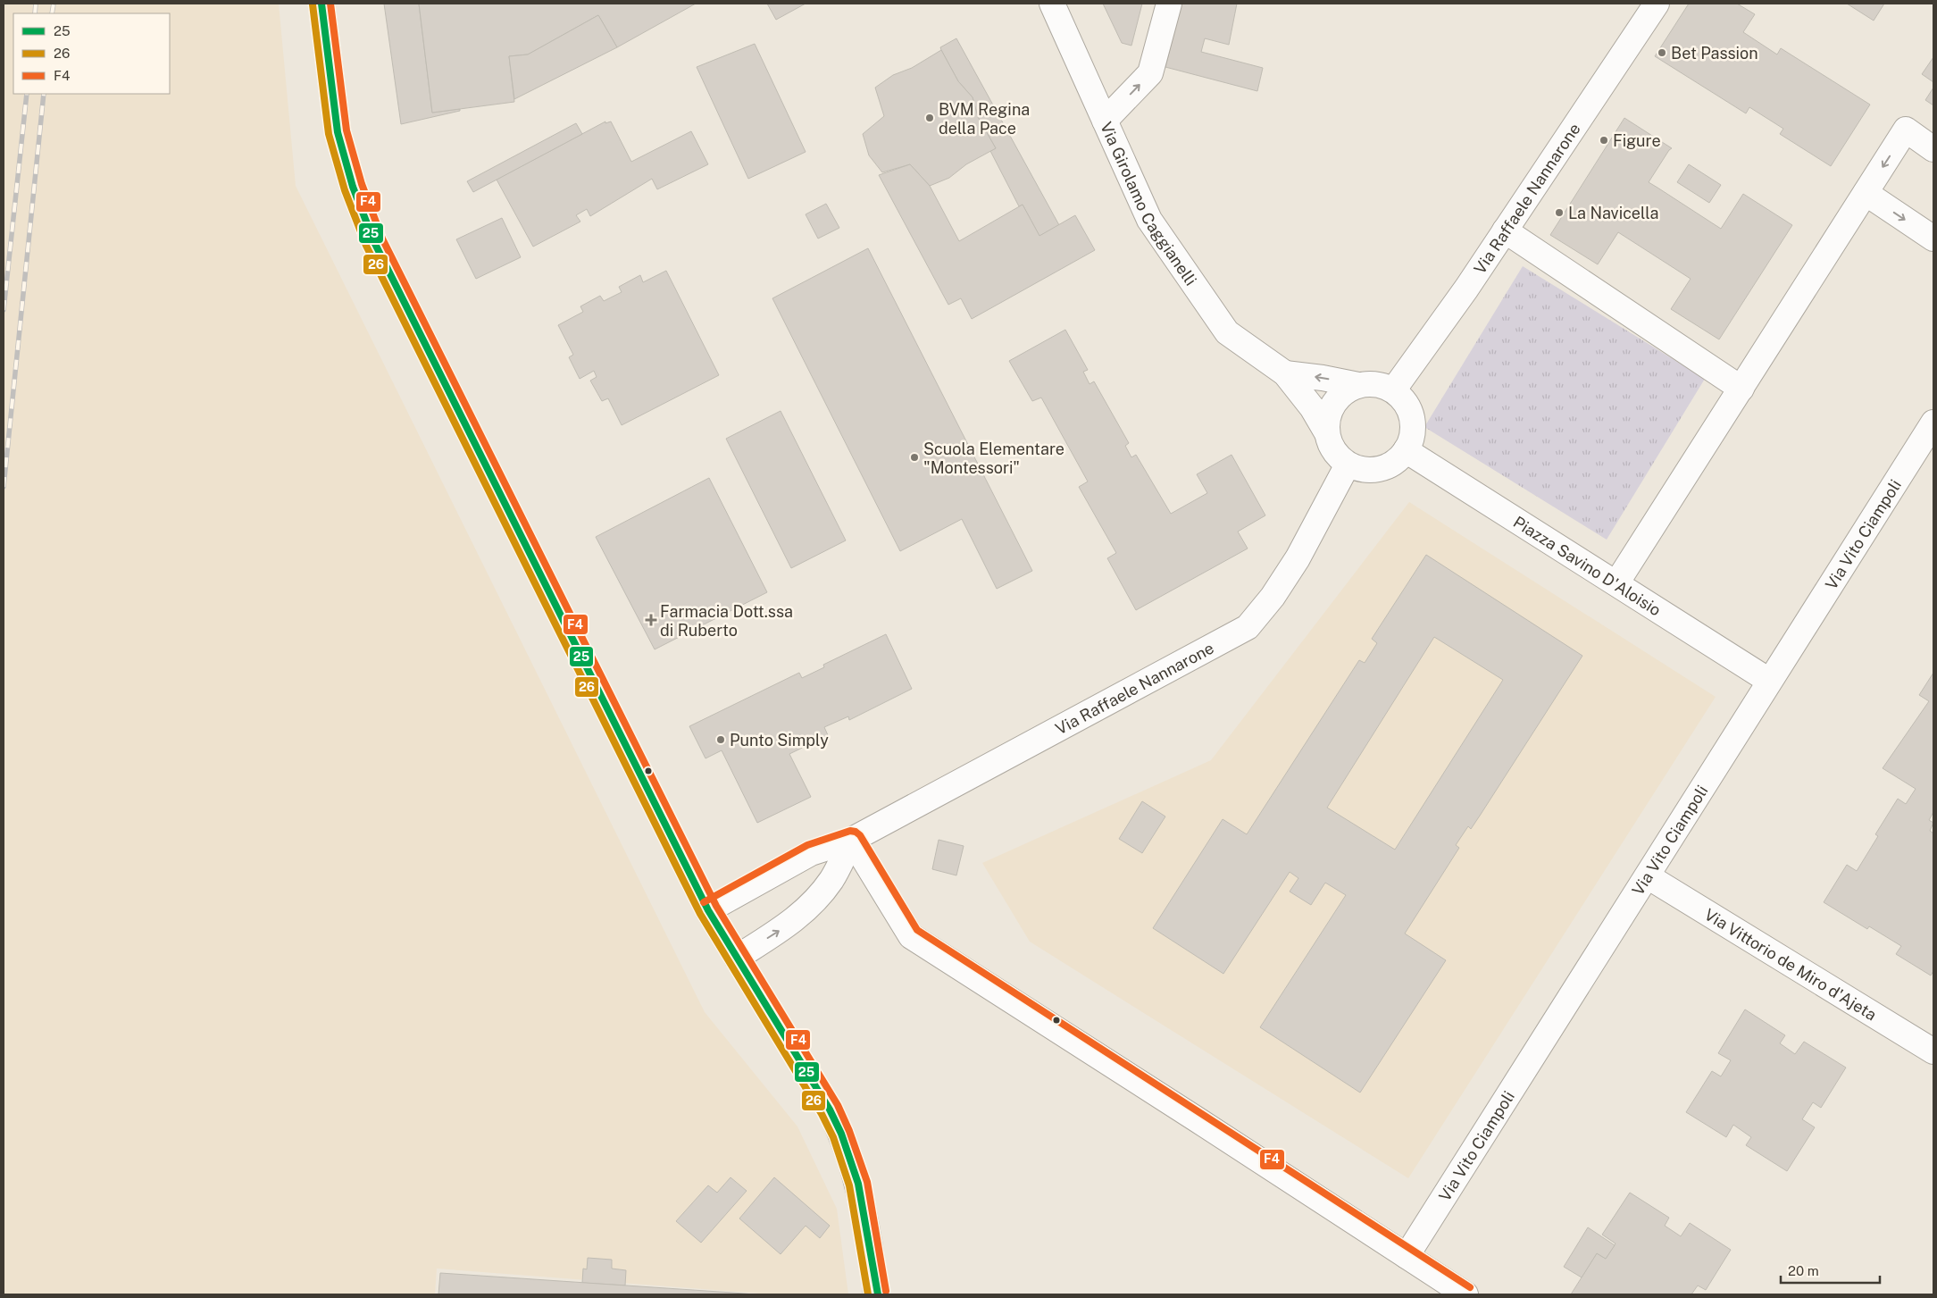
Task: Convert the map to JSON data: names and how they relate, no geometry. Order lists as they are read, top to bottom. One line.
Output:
{"streets":{"street":["Via Raffaele Nannarone","Via Girolamo Caggianelli","Via Vito Ciampoli","Piazza Savino D'Aloisio","Via Vittorio de Miro d'Ajeta"]},"crossings":[["Via Raffaele Nannarone","Via Girolamo Caggianelli"],["Via Raffaele Nannarone","Piazza Savino D'Aloisio"],["Via Girolamo Caggianelli","Piazza Savino D'Aloisio"],["Via Vito Ciampoli","Piazza Savino D'Aloisio"],["Via Vito Ciampoli","Via Vittorio de Miro d'Ajeta"]],"places":{"other":["Bet Passion","BVM Regina della Pace","Figure","La Navicella","Scuola Elementare \"Montessori\"","Punto Simply"],"health":["Farmacia Dott.ssa di Ruberto"]},"lines":["transit line 25","transit line F4","transit line 26"],"legend":["25","26","F4"],"scale_bar":"20 m"}
